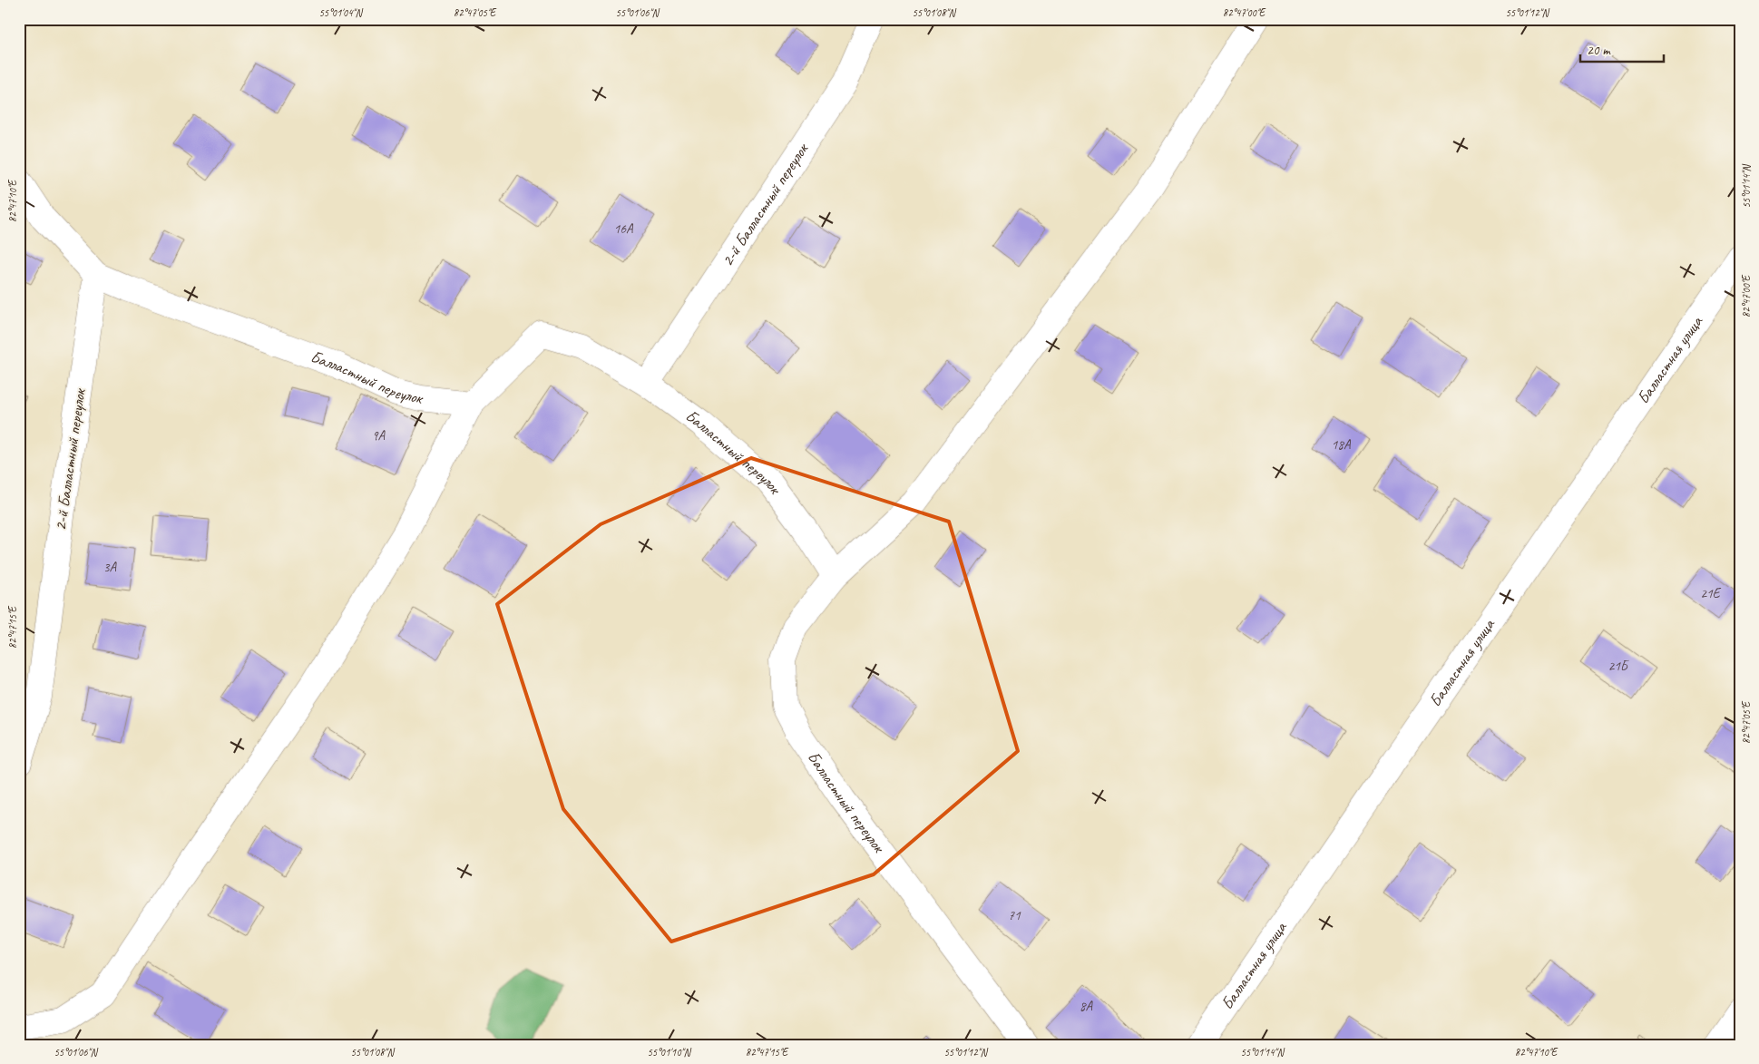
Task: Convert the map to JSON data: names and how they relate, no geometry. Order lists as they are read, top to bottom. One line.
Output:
{"streets":{"street":["2-й Балластный переулок","Балластная улица","Балластный переулок"]},"crossings":[["2-й Балластный переулок","Балластный переулок"]],"house_numbers":["16А","9А","18А","3А","21Е","21Б","71","8А"],"scale_bar":"20 m","coordinates":["55°01'04\"N","82°47'05\"E","55°01'06\"N","55°01'08\"N","82°47'00\"E","55°01'12\"N","55°01'14\"N","82°47'10\"E","82°47'15\"E","55°01'10\"N"]}
